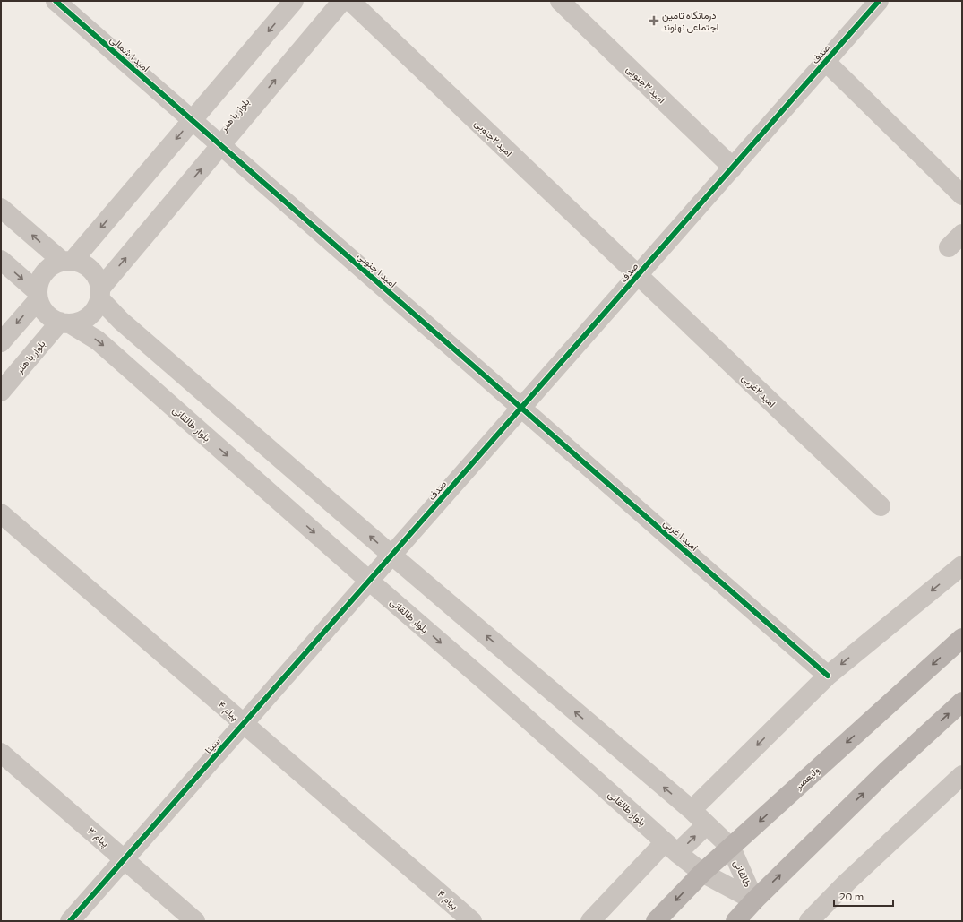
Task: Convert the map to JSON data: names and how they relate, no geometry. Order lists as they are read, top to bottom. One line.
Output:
{"streets":{"main road":["ولیعصر"],"street":["امید ۱ شمالی","صدف","امید ۳جنوبی","بلوار با هنر","امید ۲جنوبی","امید ۱ جنوبی","امید ۲غربی","بلوار طالقانی","امید ۱ غربی","پیام ۴","سینا","پیام ۳","طالقانی"]},"crossings":[["امید ۱ شمالی","بلوار با هنر"],["امید ۱ شمالی","امید ۱ جنوبی"],["صدف","امید ۳جنوبی"],["صدف","امید ۲جنوبی"],["صدف","امید ۱ جنوبی"],["صدف","امید ۲غربی"],["صدف","بلوار طالقانی"],["صدف","امید ۱ غربی"],["صدف","سینا"],["بلوار با هنر","امید ۱ جنوبی"],["بلوار با هنر","بلوار طالقانی"],["امید ۲جنوبی","امید ۲غربی"],["امید ۱ جنوبی","امید ۱ غربی"],["بلوار طالقانی","سینا"],["بلوار طالقانی","ولیعصر"],["بلوار طالقانی","طالقانی"],["پیام ۴","سینا"],["سینا","پیام ۳"],["ولیعصر","طالقانی"]],"places":{"health":["درمانگاه تامین اجتماعی نهاوند"]},"scale_bar":"20 m"}
